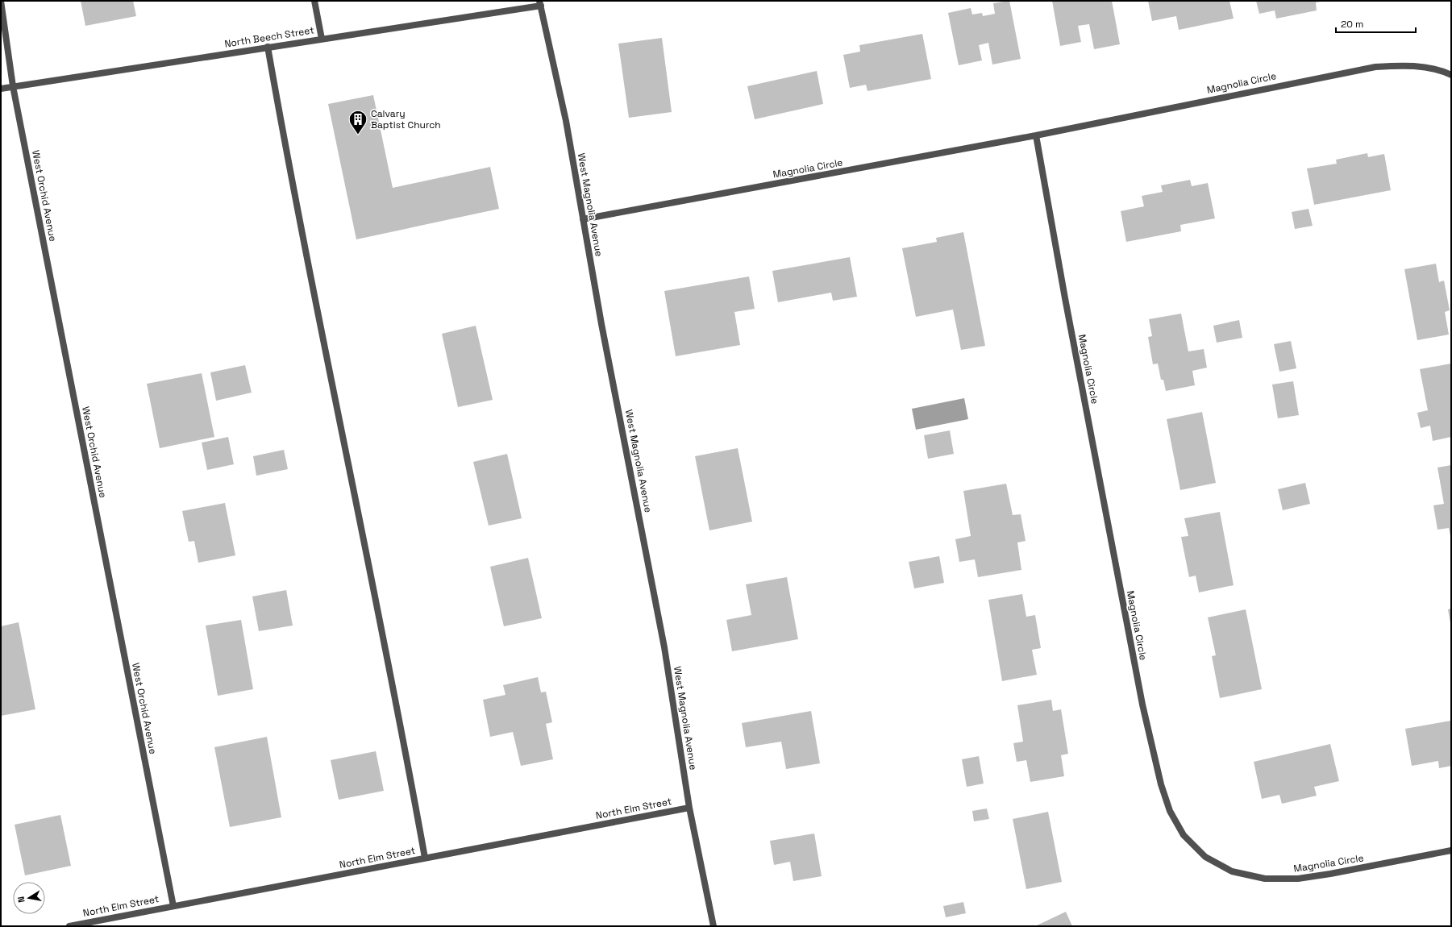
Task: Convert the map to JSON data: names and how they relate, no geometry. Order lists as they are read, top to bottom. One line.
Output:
{"streets":{"street":["North Beech Street","Magnolia Circle","West Orchid Avenue","West Magnolia Avenue","North Elm Street"]},"crossings":[["North Beech Street","West Orchid Avenue"],["North Beech Street","West Magnolia Avenue"],["Magnolia Circle","West Magnolia Avenue"],["West Orchid Avenue","North Elm Street"],["West Magnolia Avenue","North Elm Street"]],"places":{"building":["Calvary Baptist Church"]},"scale_bar":"20 m","north":"left"}
